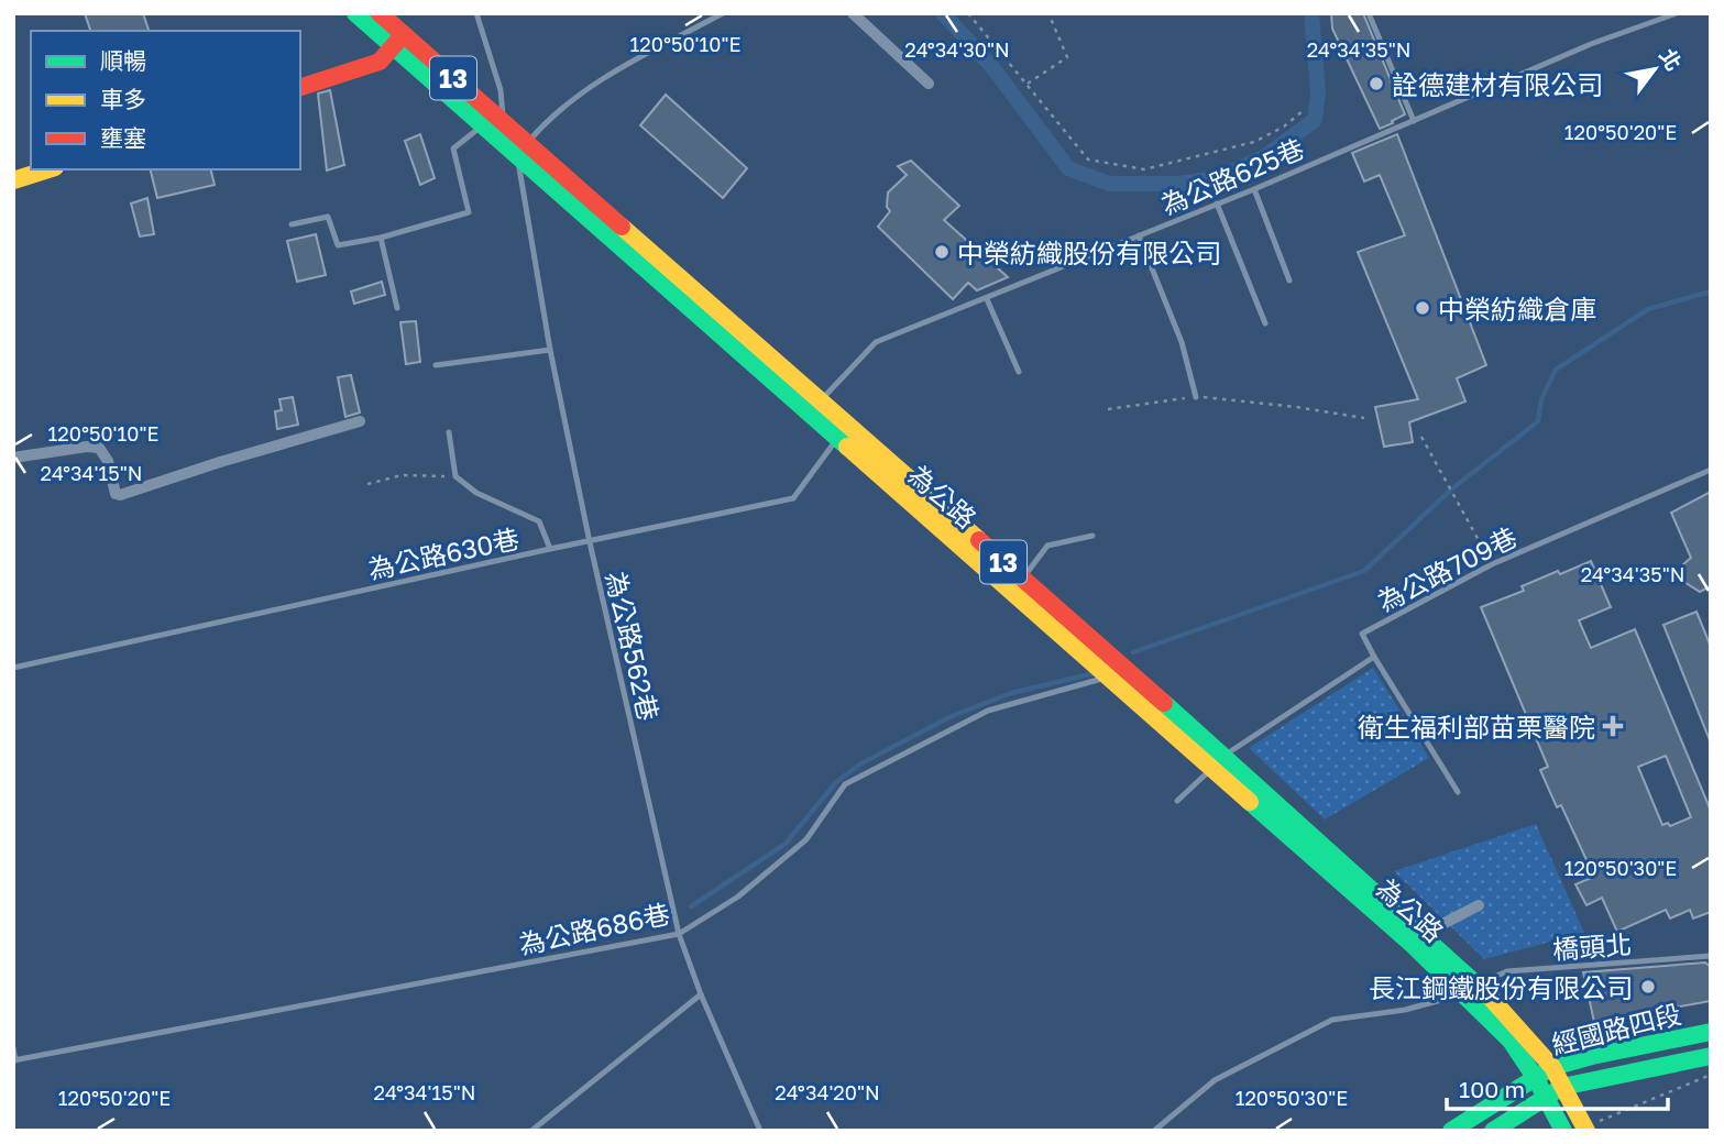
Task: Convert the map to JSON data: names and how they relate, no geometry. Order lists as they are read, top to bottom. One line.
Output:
{"streets":{"main road":["13","為公路","經國路四段"],"lane":["為公路625巷","為公路630巷","為公路709巷","為公路562巷","為公路686巷","橋頭北"]},"crossings":[["13","為公路"],["13","經國路四段"],["為公路625巷","為公路"],["為公路","為公路630巷"],["為公路","為公路562巷"],["為公路","為公路686巷"],["為公路","橋頭北"],["為公路","經國路四段"],["為公路630巷","為公路562巷"],["為公路562巷","為公路686巷"]],"places":{"other":["詮德建材有限公司","中榮紡織股份有限公司","中榮紡織倉庫","長江鋼鐵股份有限公司"],"health":["衛生福利部苗栗醫院"]},"legend":["順暢","車多","壅塞"],"scale_bar":"100 m","north":"top right","coordinates":["120°50'10\"E","24°34'30\"N","24°34'35\"N","120°50'20\"E","24°34'15\"N","120°50'30\"E","24°34'20\"N"]}
